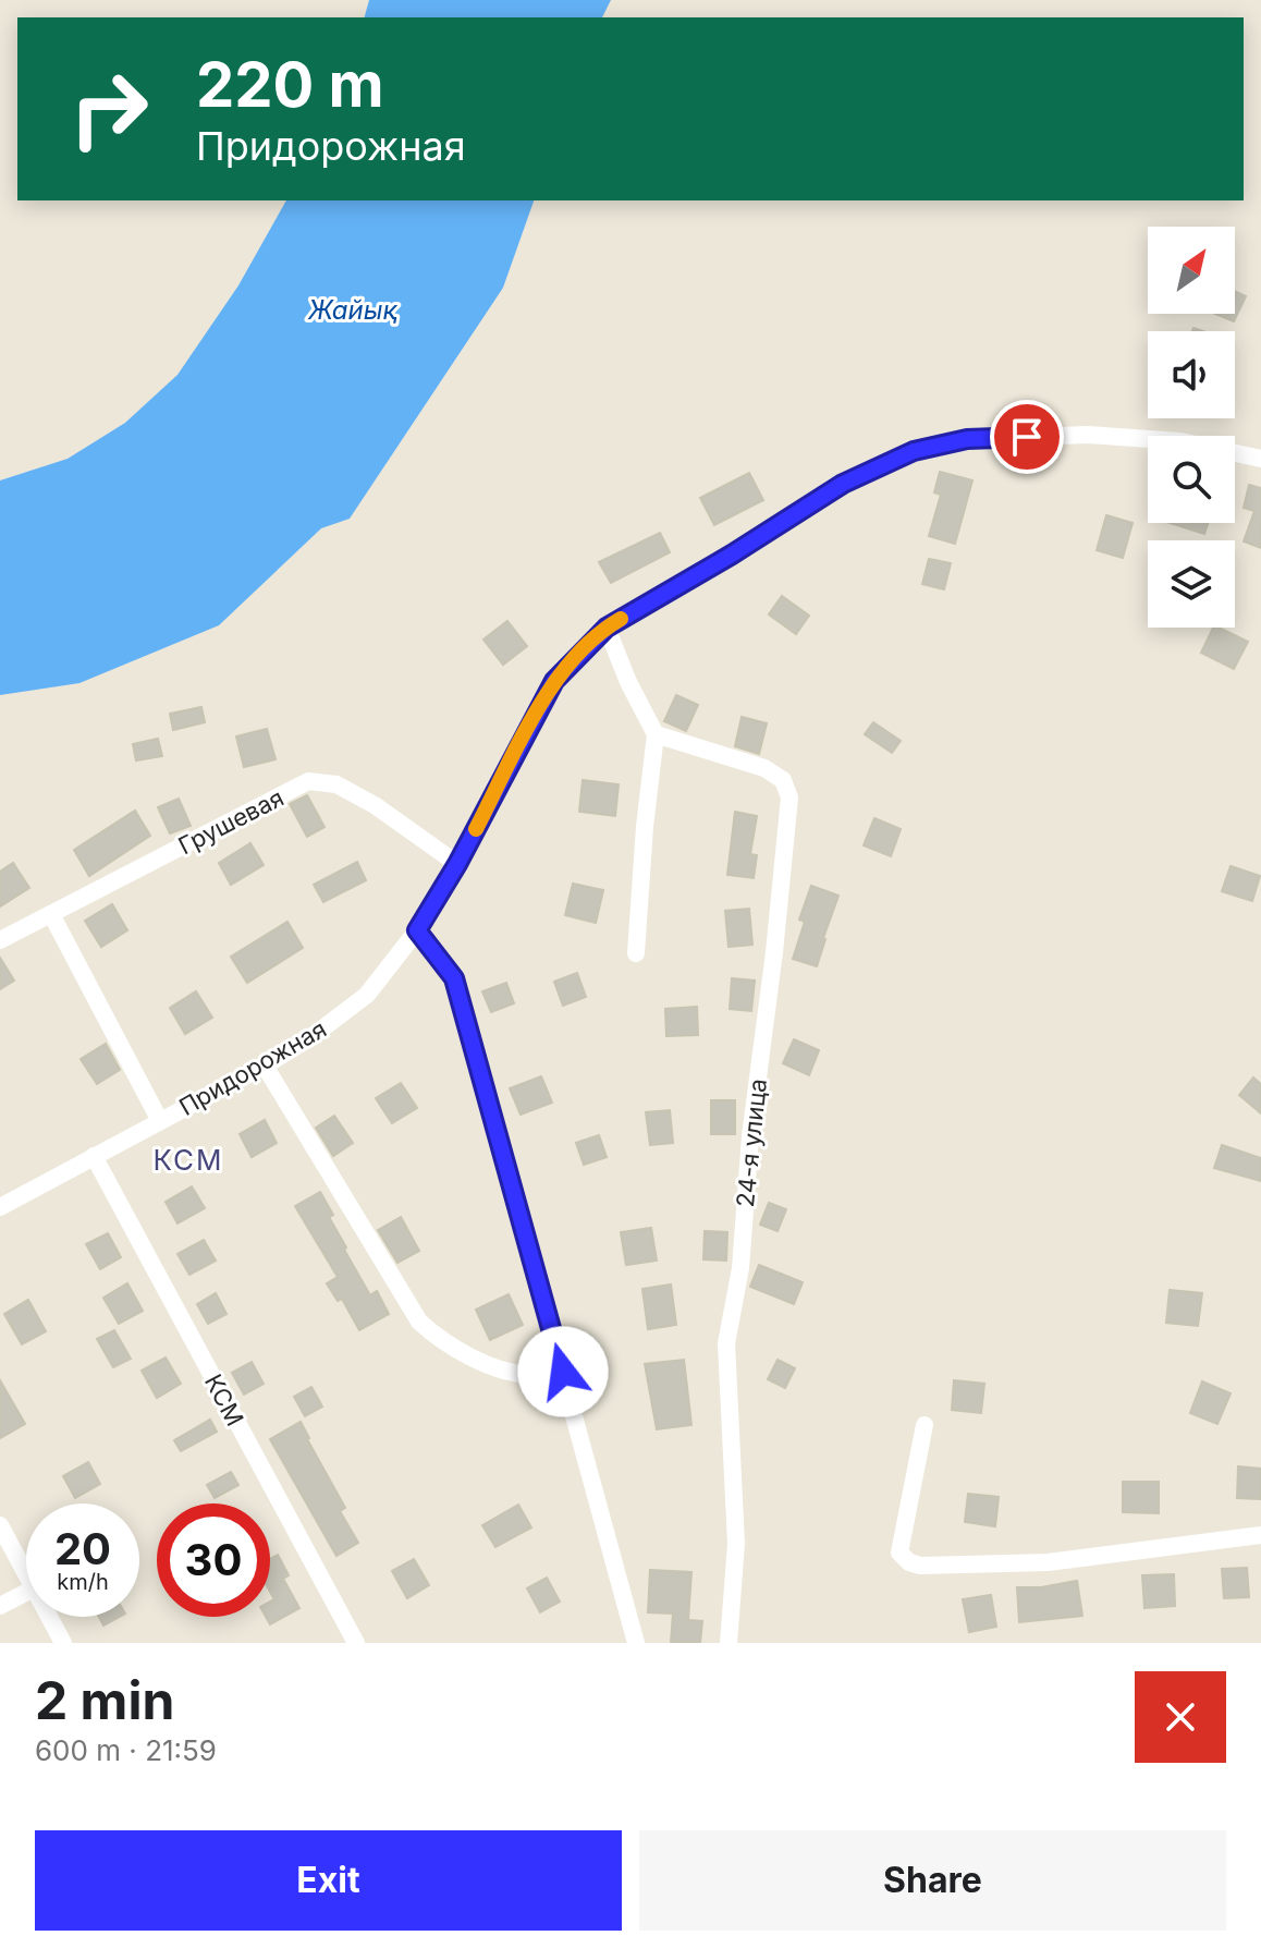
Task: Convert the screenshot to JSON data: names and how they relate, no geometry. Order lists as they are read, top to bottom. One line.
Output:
{"streets":{"street":["Грушевая","Придорожная","24-я улица","КСМ"]},"crossings":[["Грушевая","Придорожная"],["Придорожная","КСМ"]],"districts":["КСМ"],"water":["Жайық"],"north":"top right","page":{"turn":["220 m","Придорожная"],"speed":"20 km/h","limit":"30","heading":["2 min","600 m · 21:59"],"buttons":["Exit","Share"]}}
